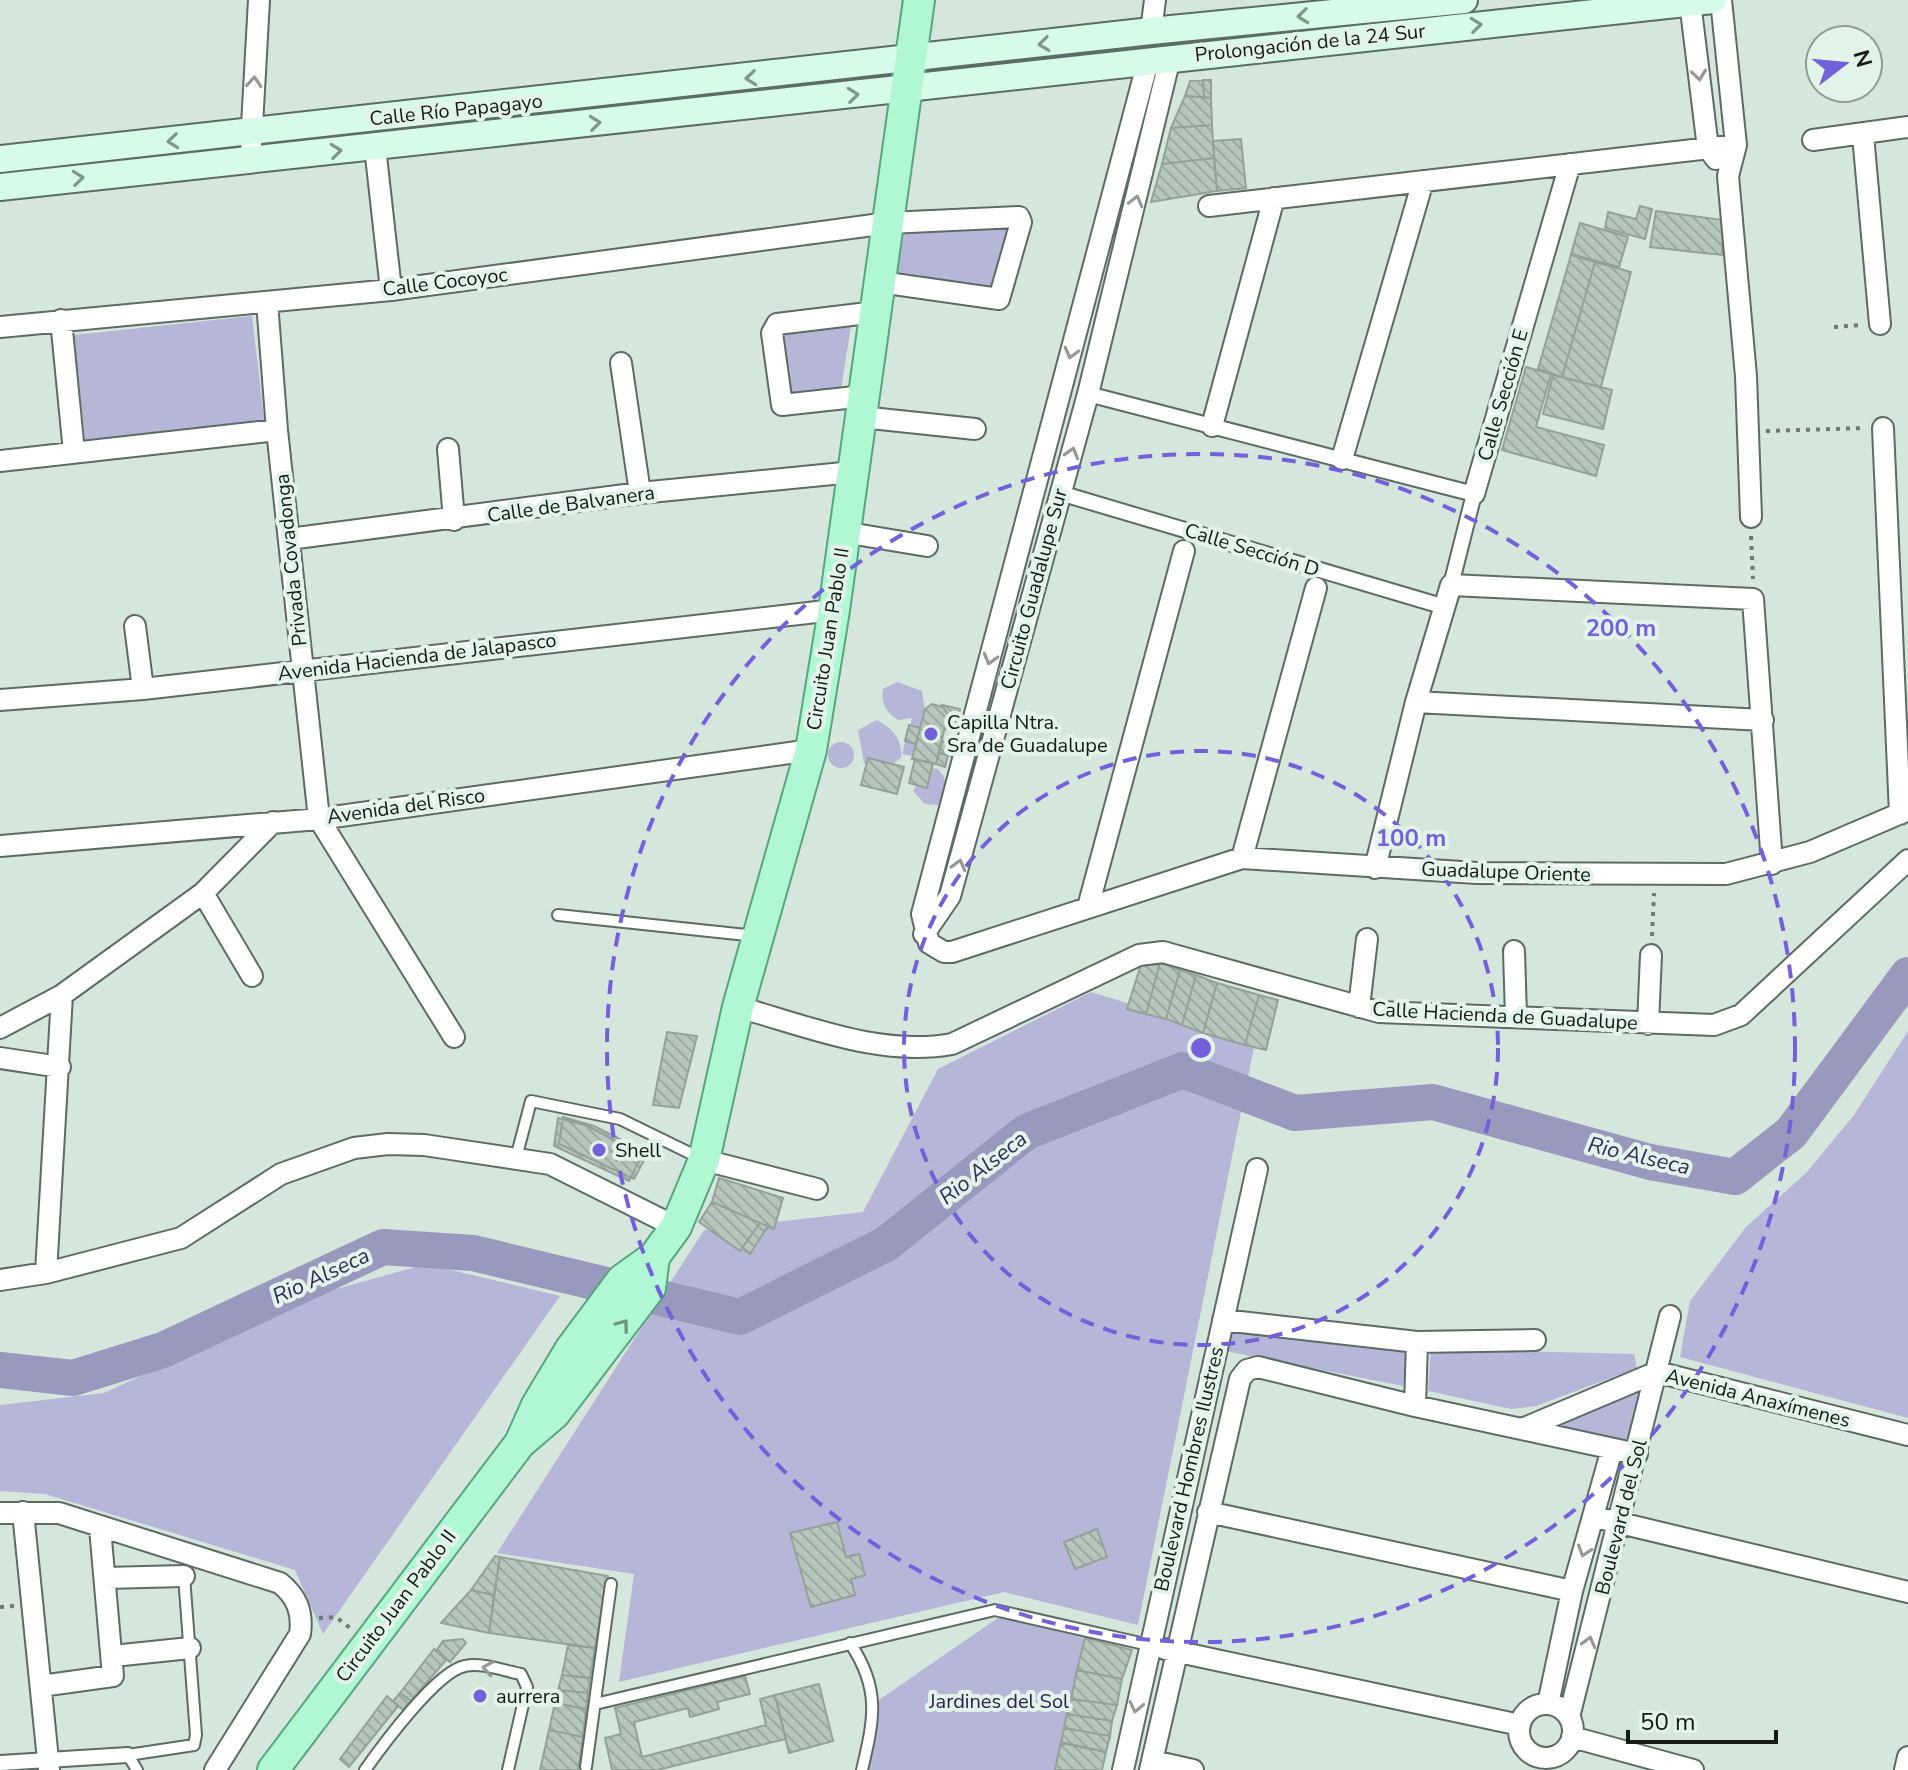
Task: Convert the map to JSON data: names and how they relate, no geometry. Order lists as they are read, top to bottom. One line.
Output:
{"streets":{"main road":["Prolongación de la 24 Sur","Calle Río Papagayo","Circuito Juan Pablo II"],"street":["Calle Cocoyoc","Calle Sección E","Calle de Balvanera","Calle Sección D","Privada Covadonga","Circuito Guadalupe Sur","Avenida Hacienda de Jalapasco","Avenida del Risco","Guadalupe Oriente","Calle Hacienda de Guadalupe","Avenida Anaxímenes","Boulevard Hombres Ilustres","Boulevard del Sol"]},"crossings":[["Prolongación de la 24 Sur","Calle Río Papagayo"],["Prolongación de la 24 Sur","Circuito Guadalupe Sur"],["Prolongación de la 24 Sur","Circuito Juan Pablo II"],["Calle Río Papagayo","Circuito Juan Pablo II"],["Calle Cocoyoc","Privada Covadonga"],["Calle Cocoyoc","Circuito Juan Pablo II"],["Calle de Balvanera","Privada Covadonga"],["Calle de Balvanera","Circuito Juan Pablo II"],["Calle Sección D","Circuito Guadalupe Sur"],["Calle Sección D","Guadalupe Oriente"],["Privada Covadonga","Avenida Hacienda de Jalapasco"],["Privada Covadonga","Avenida del Risco"],["Circuito Guadalupe Sur","Guadalupe Oriente"],["Circuito Juan Pablo II","Avenida Hacienda de Jalapasco"],["Circuito Juan Pablo II","Avenida del Risco"],["Circuito Juan Pablo II","Calle Hacienda de Guadalupe"],["Avenida Anaxímenes","Boulevard del Sol"]],"water":["Rio Alseca"],"parks":["Jardines del Sol"],"places":["Capilla Ntra. Sra de Guadalupe","Shell","aurrera"],"scale_bar":"50 m","north":"right","rings":["200 m","100 m"]}
